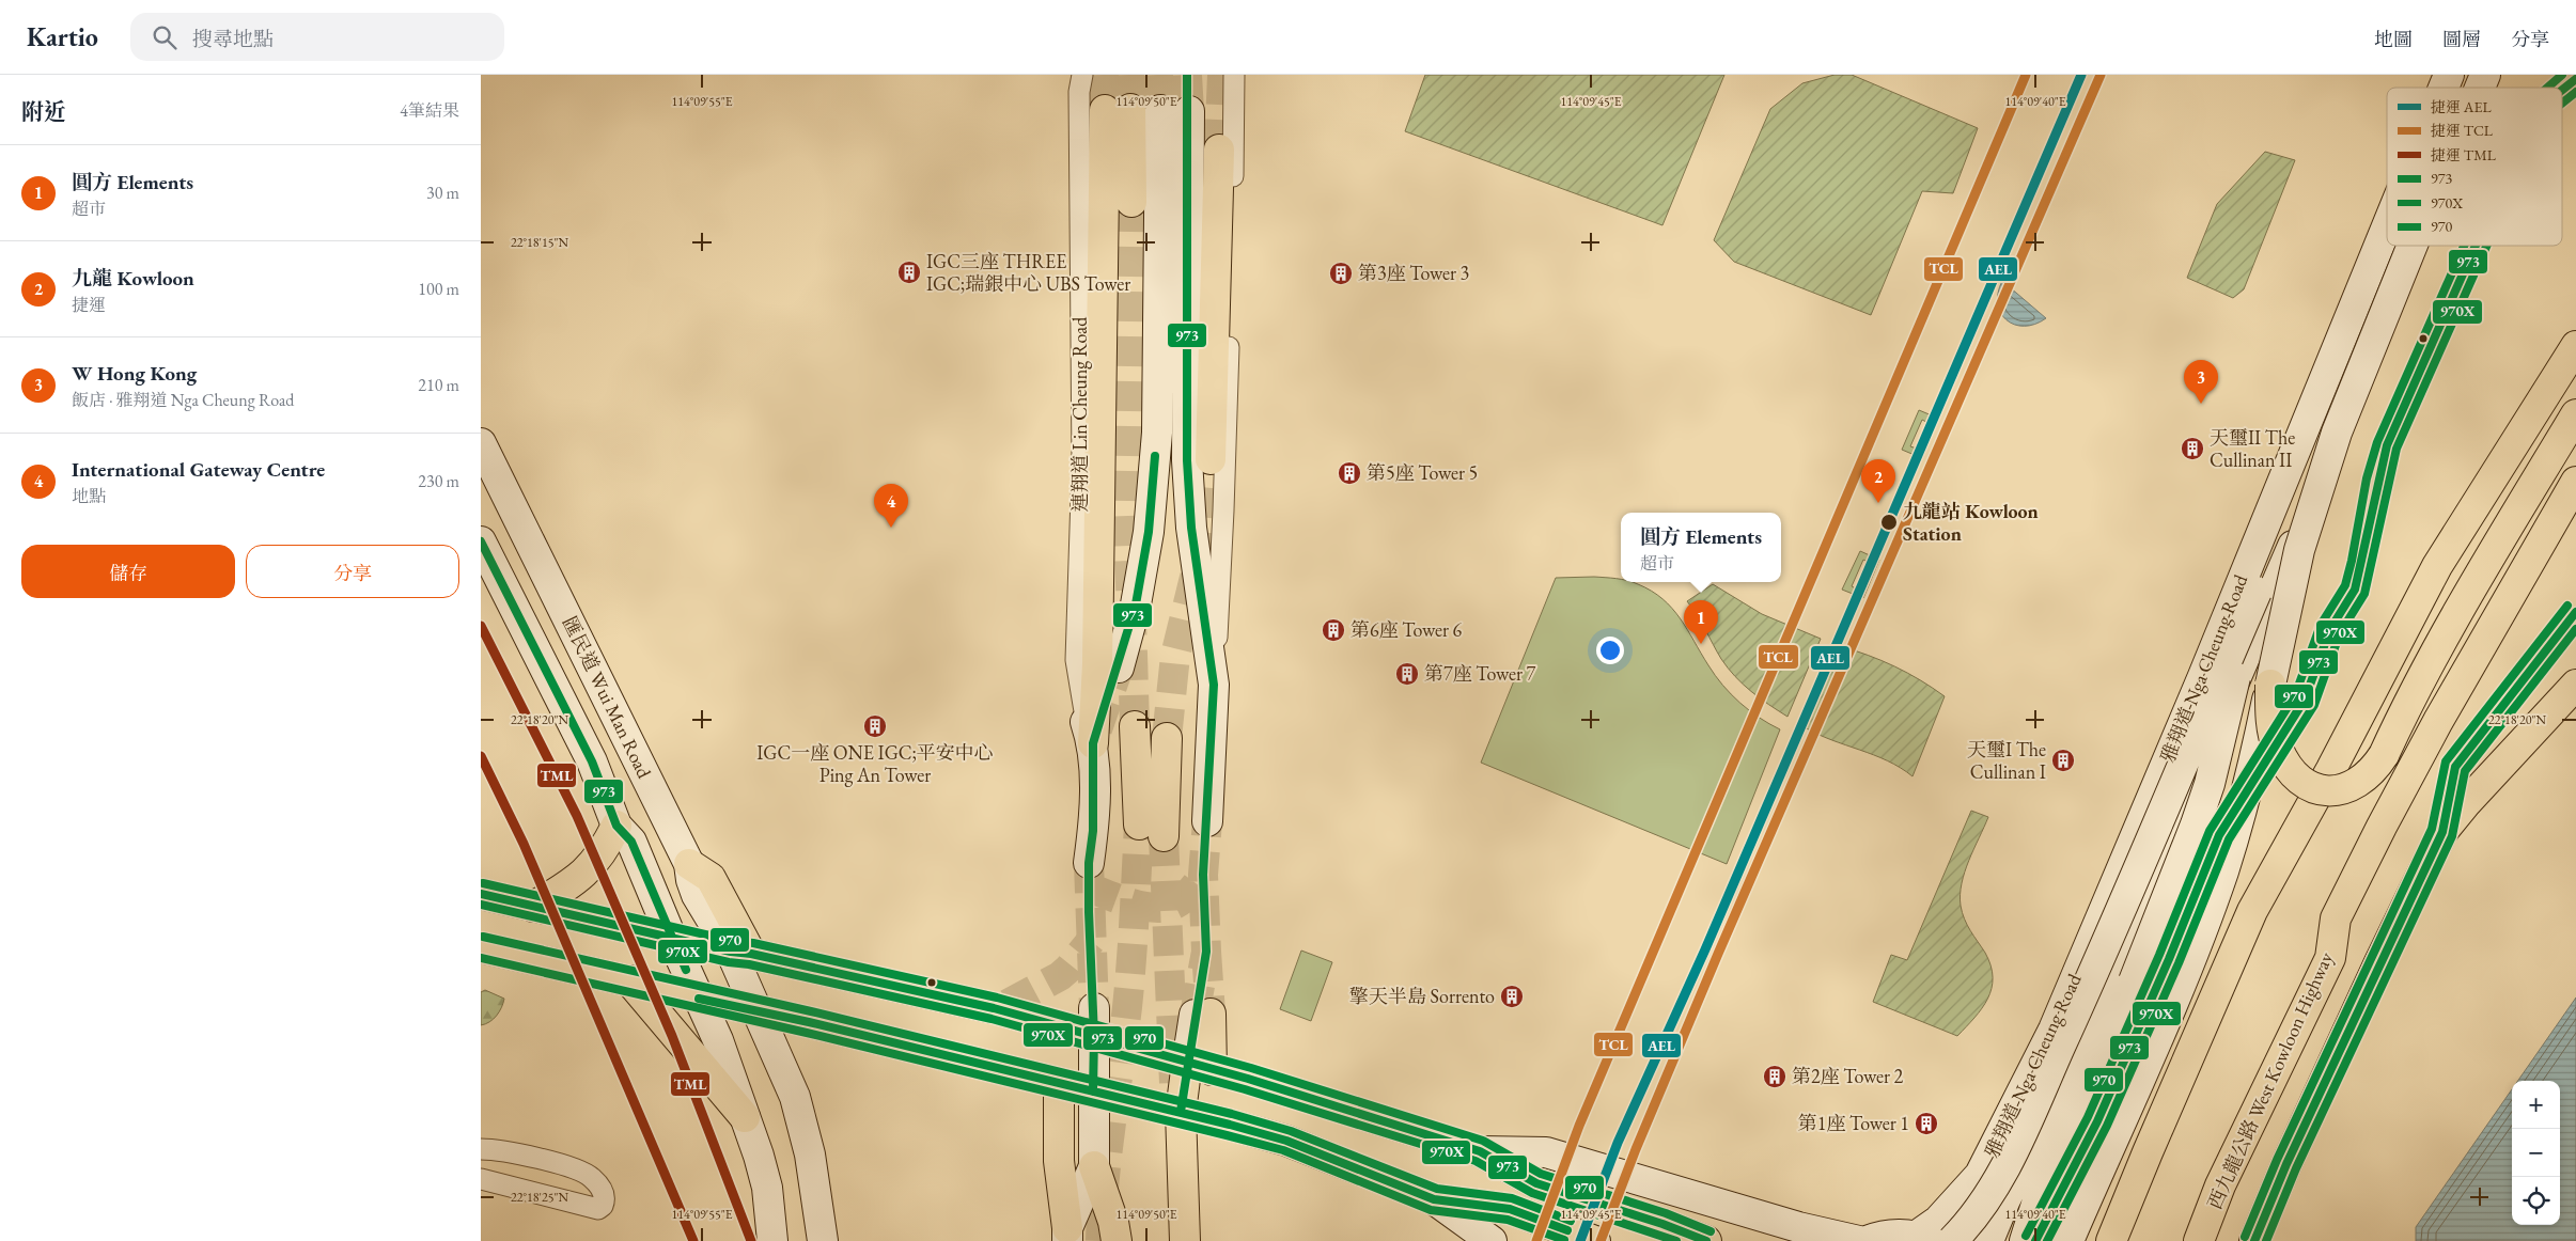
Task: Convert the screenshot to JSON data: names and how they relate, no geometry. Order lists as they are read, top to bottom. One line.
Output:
{"streets":{"main road":["連翔道 Lin Cheung Road","雅翔道 Nga Cheung Road","匯民道 Wui Man Road","西九龍公路 West Kowloon Highway"]},"places":{"building":["IGC三座 THREE IGC;瑞銀中心 UBS Tower","第3座 Tower 3","天璽II The Cullinan II","第5座 Tower 5","第6座 Tower 6","第7座 Tower 7","IGC一座 ONE IGC;平安中心 Ping An Tower","天璽I The Cullinan I","擎天半島 Sorrento","第2座 Tower 2","第1座 Tower 1"],"other":["九龍站 Kowloon Station"]},"lines":["metro line AEL","metro line TCL","transit line 973","transit line 970","transit line 970X","metro line TML"],"legend":["捷運 AEL","捷運 TCL","捷運 TML","973","970X","970"],"page":{"header":"Kartio","search":"搜尋地點","nav":["地圖","圖層","分享"],"heading":["附近","4筆結果"],"list":[{"mark":"1","name":"圓方 Elements","note":"超市","value":"30 m"},{"mark":"2","name":"九龍 Kowloon","note":"捷運","value":"100 m"},{"mark":"3","name":"W Hong Kong","note":"飯店 · 雅翔道 Nga Cheung Road","value":"210 m"},{"mark":"4","name":"International Gateway Centre","note":"地點","value":"230 m"}],"pins":["3","2","4","1"],"popup":["圓方 Elements","超市"],"buttons":["儲存","分享"],"map_buttons":["+","−"]},"coordinates":["114°09'55\"E","114°09'50\"E","114°09'45\"E","114°09'40\"E","22°18'15\"N","22°18'20\"N","22°18'25\"N"]}
